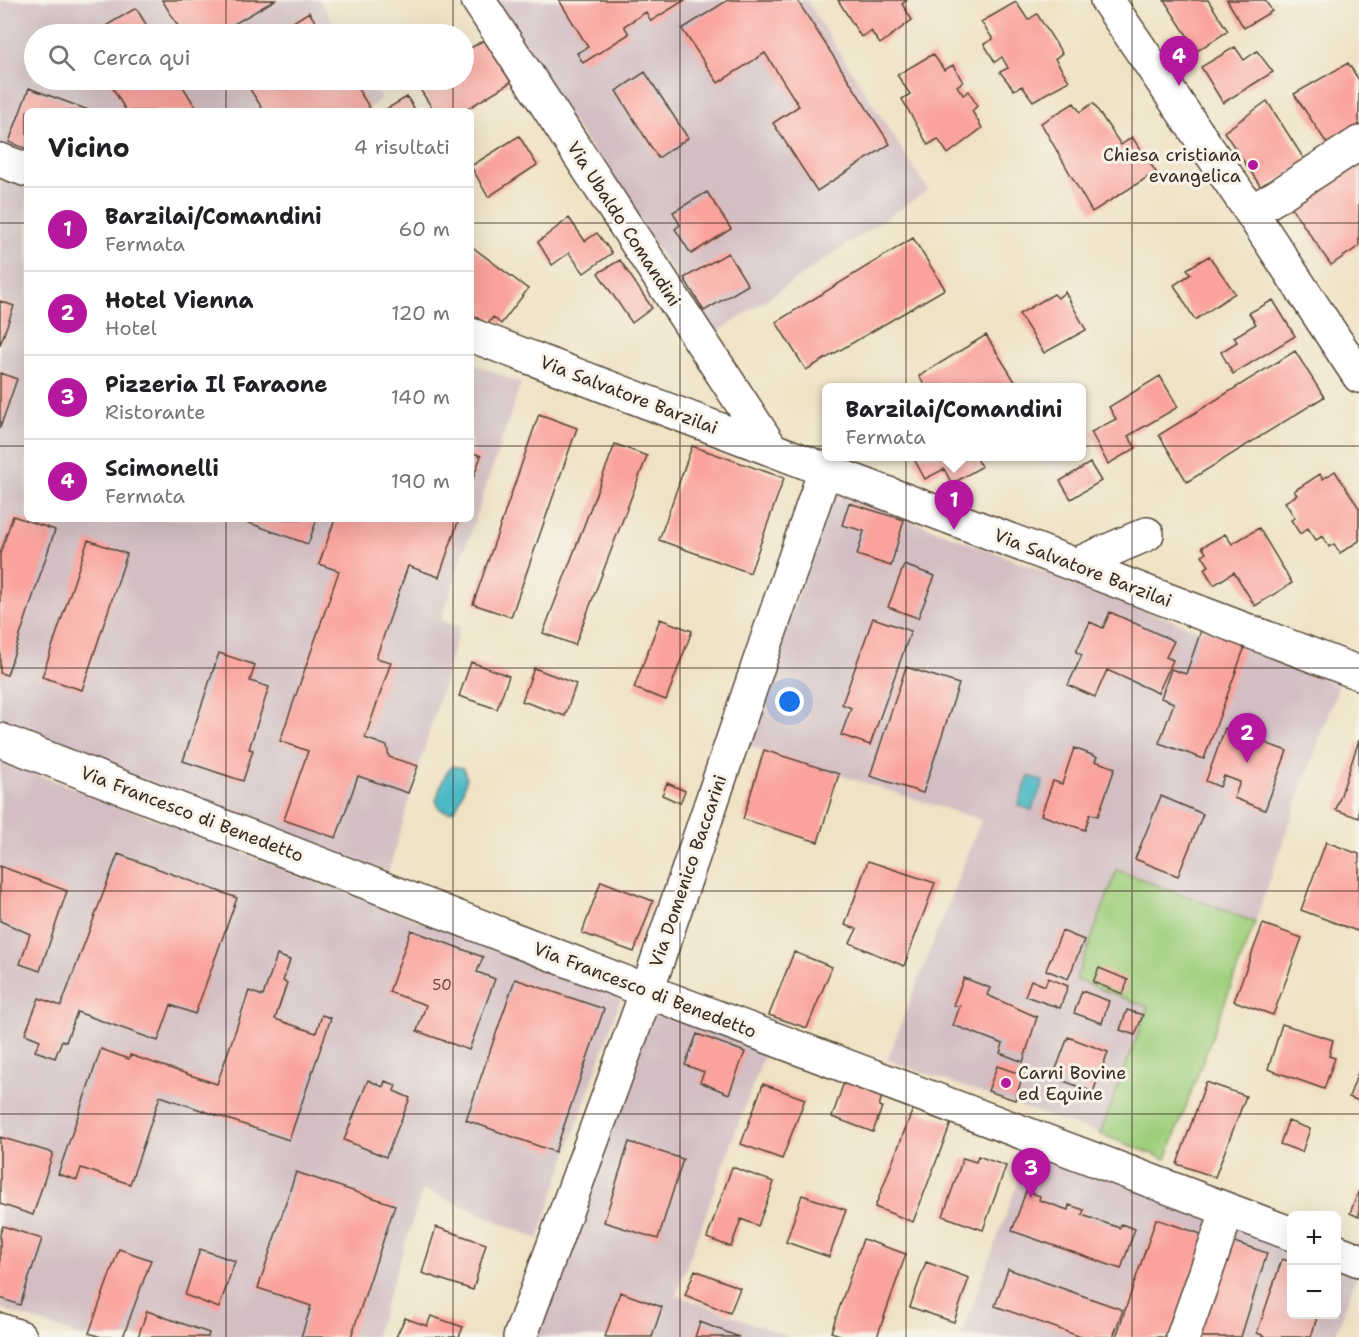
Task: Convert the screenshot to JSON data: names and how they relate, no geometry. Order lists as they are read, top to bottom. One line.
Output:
{"streets":{"street":["Via Ubaldo Comandini","Via Salvatore Barzilai","Via Francesco di Benedetto","Via Domenico Baccarini"]},"crossings":[["Via Ubaldo Comandini","Via Salvatore Barzilai"],["Via Salvatore Barzilai","Via Domenico Baccarini"],["Via Francesco di Benedetto","Via Domenico Baccarini"]],"places":["Chiesa cristiana evangelica","Carni Bovine ed Equine"],"house_numbers":["50"],"page":{"search":"Cerca qui","pins":["4","1","2","3"],"heading":["Vicino","4 risultati"],"list":[{"mark":"1","name":"Barzilai/Comandini","note":"Fermata","value":"60 m"},{"mark":"2","name":"Hotel Vienna","note":"Hotel","value":"120 m"},{"mark":"3","name":"Pizzeria Il Faraone","note":"Ristorante","value":"140 m"},{"mark":"4","name":"Scimonelli","note":"Fermata","value":"190 m"}],"popup":["Barzilai/Comandini","Fermata"],"map_buttons":["+","−"]}}
